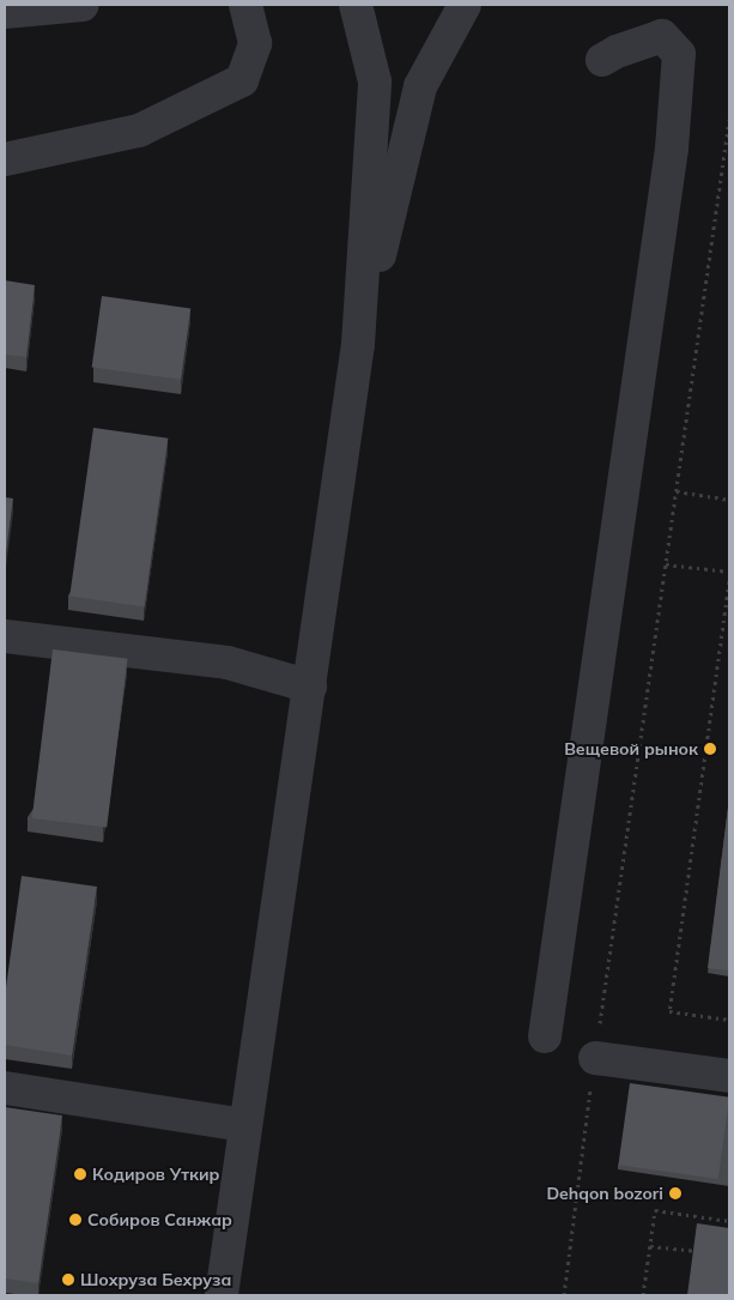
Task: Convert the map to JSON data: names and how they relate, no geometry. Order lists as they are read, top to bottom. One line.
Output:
{"places":["Вещевой рынок","Кодиров Уткир","Dehqon bozori","Собиров Санжар","Шохруза Бехруза"]}
